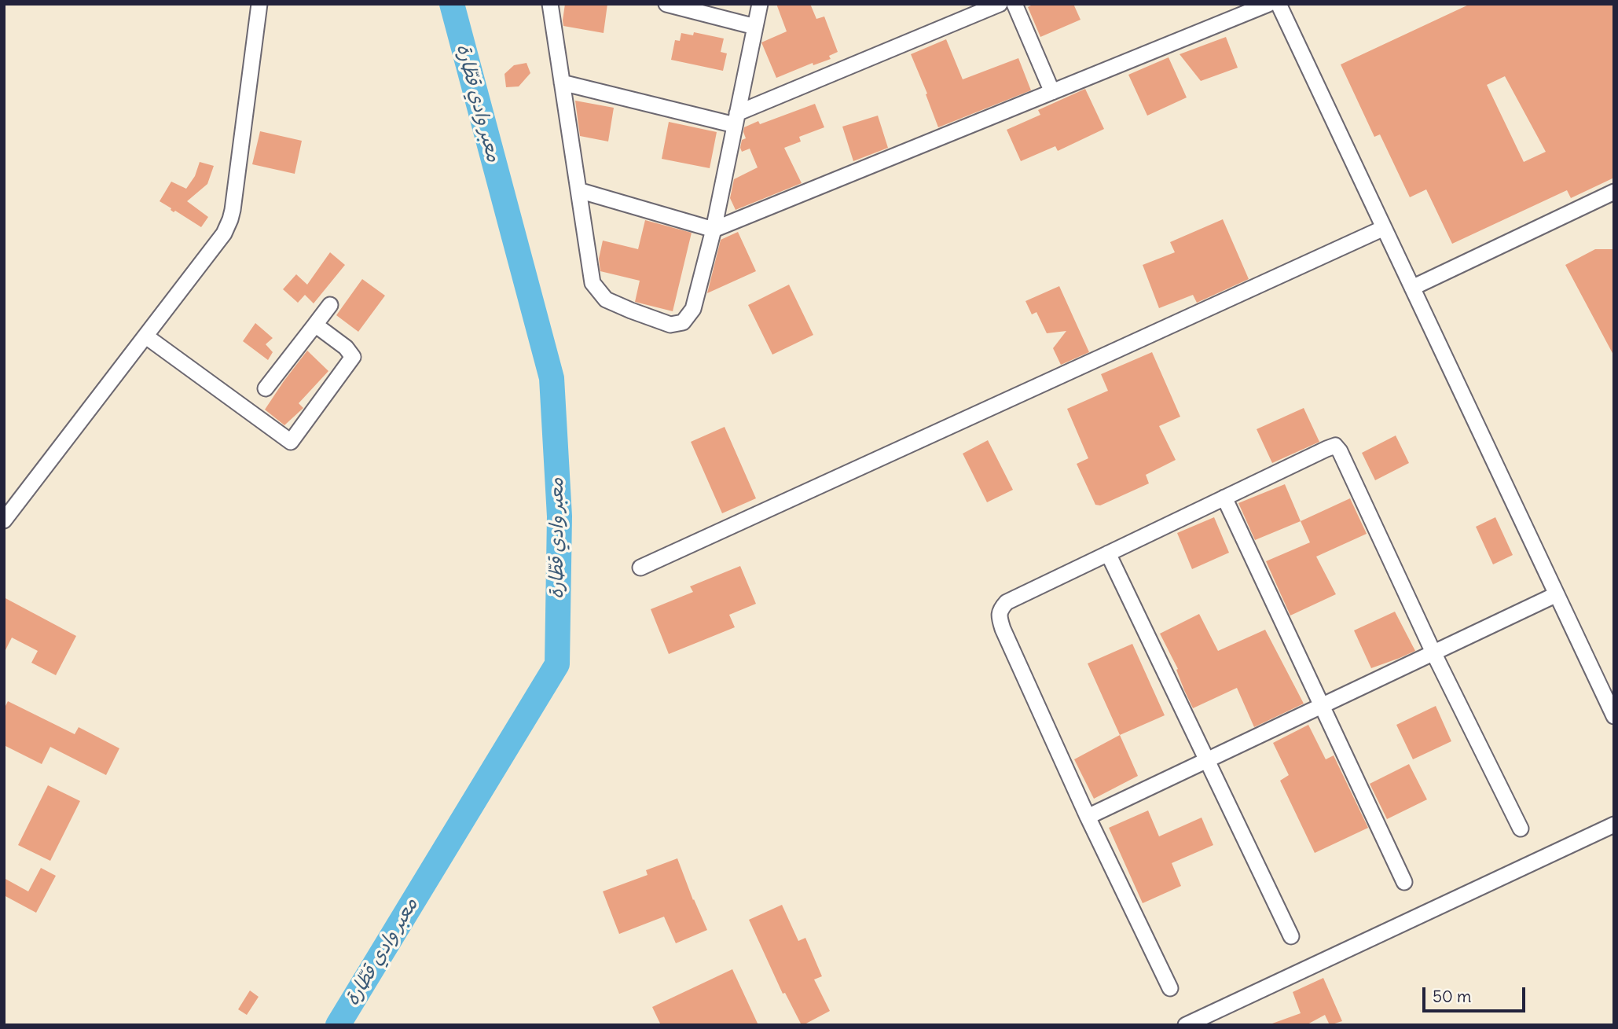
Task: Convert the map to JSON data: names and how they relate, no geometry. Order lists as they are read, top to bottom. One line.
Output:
{"water":["معبر وادي قطّارة"],"scale_bar":"50 m"}
